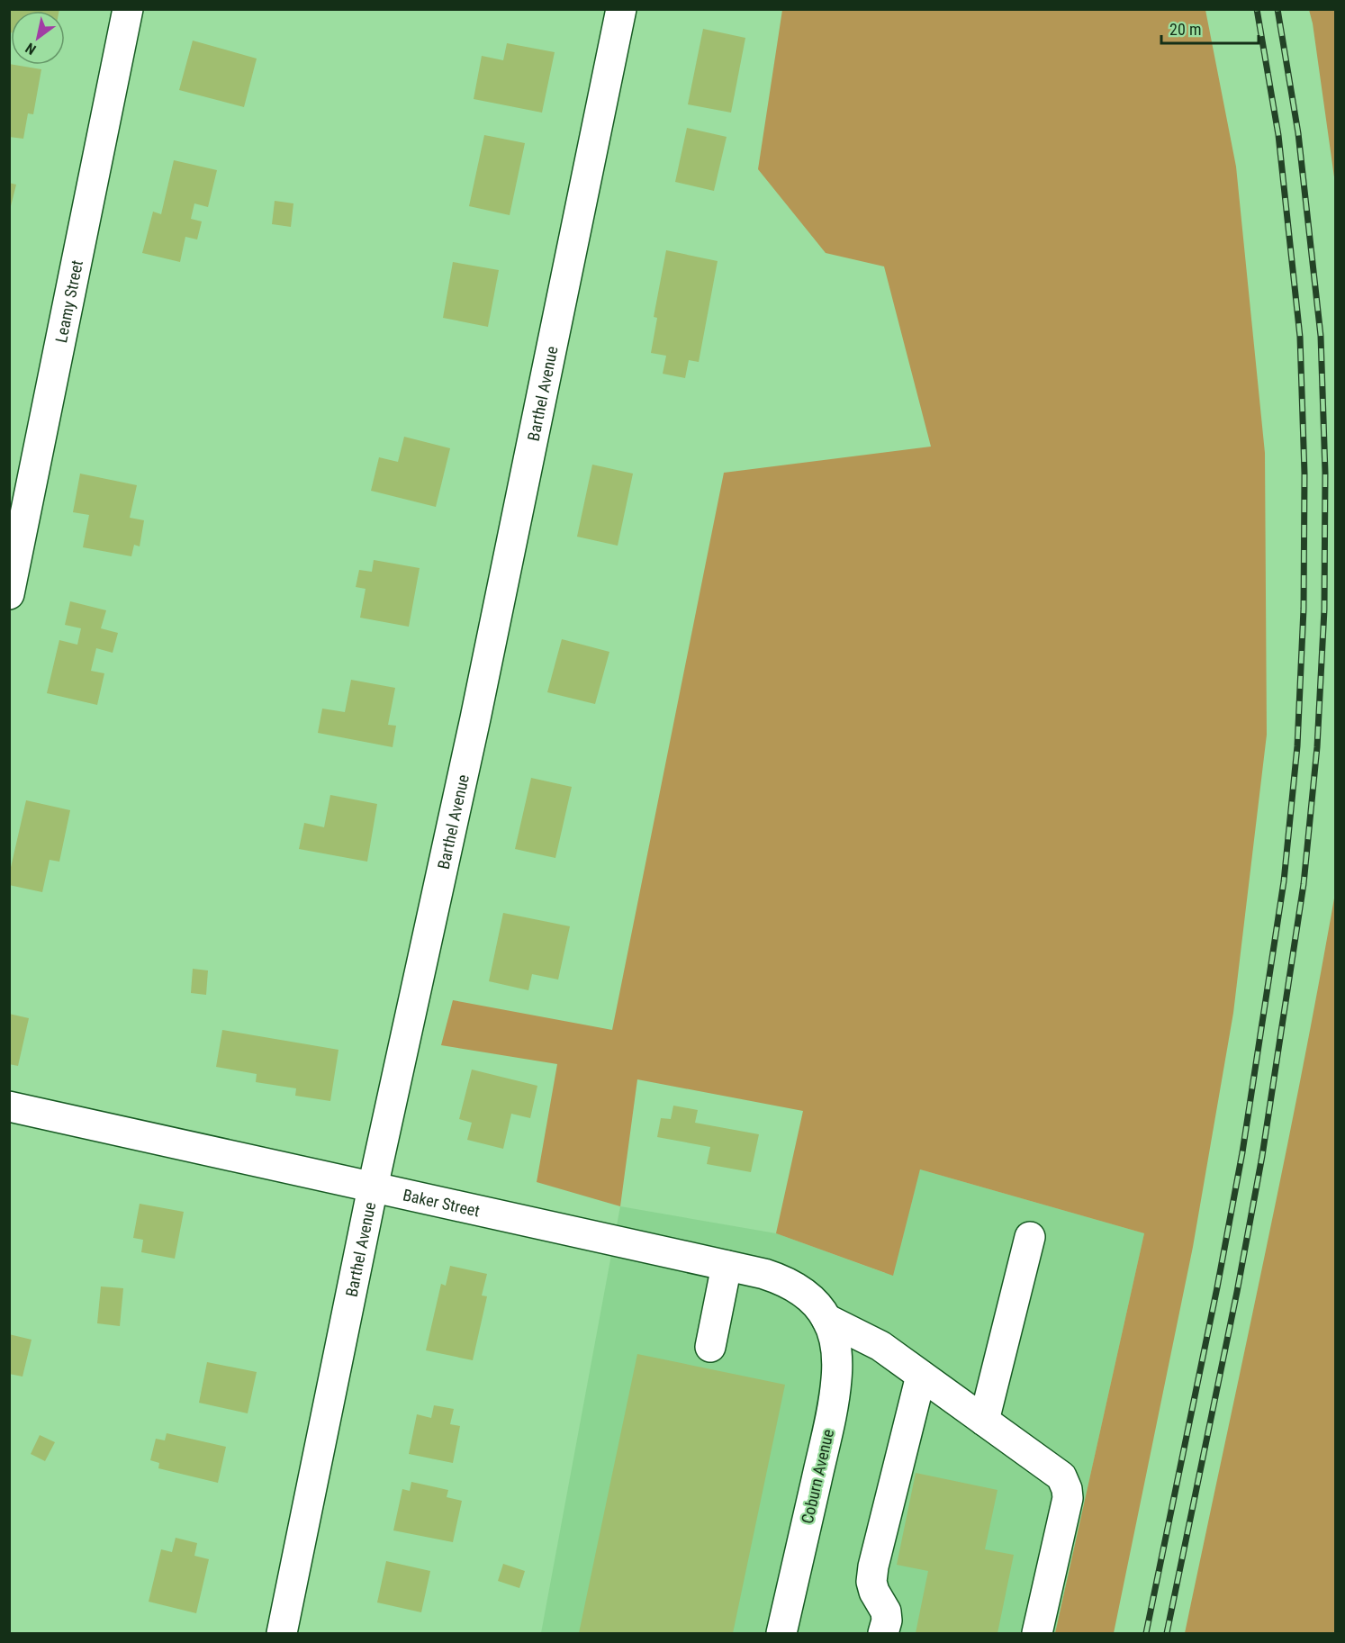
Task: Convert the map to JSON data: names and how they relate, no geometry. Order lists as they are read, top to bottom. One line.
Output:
{"streets":{"street":["Leamy Street","Barthel Avenue","Baker Street","Coburn Avenue"]},"crossings":[["Barthel Avenue","Baker Street"],["Baker Street","Coburn Avenue"]],"scale_bar":"20 m","north":"bottom left"}
